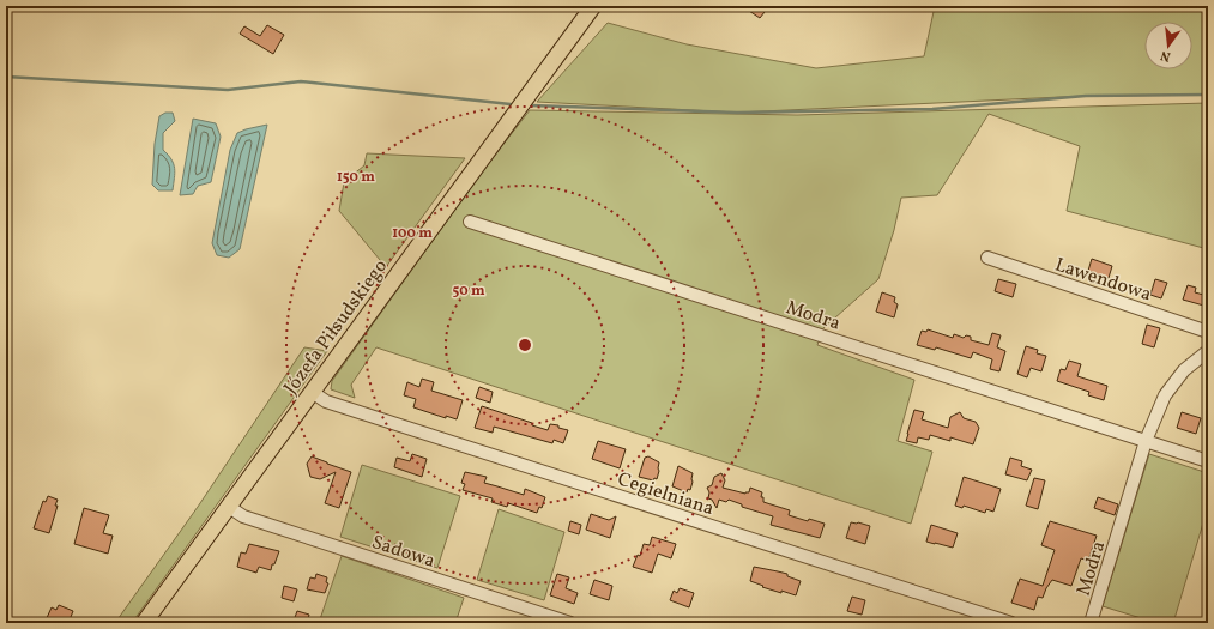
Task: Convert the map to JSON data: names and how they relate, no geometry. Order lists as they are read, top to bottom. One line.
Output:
{"streets":{"main road":["Józefa Piłsudskiego"],"street":["Lawendowa","Modra","Cegielniana","Sadowa"]},"crossings":[["Józefa Piłsudskiego","Cegielniana"],["Józefa Piłsudskiego","Sadowa"]],"north":"bottom","rings":["150 m","100 m","50 m"]}
